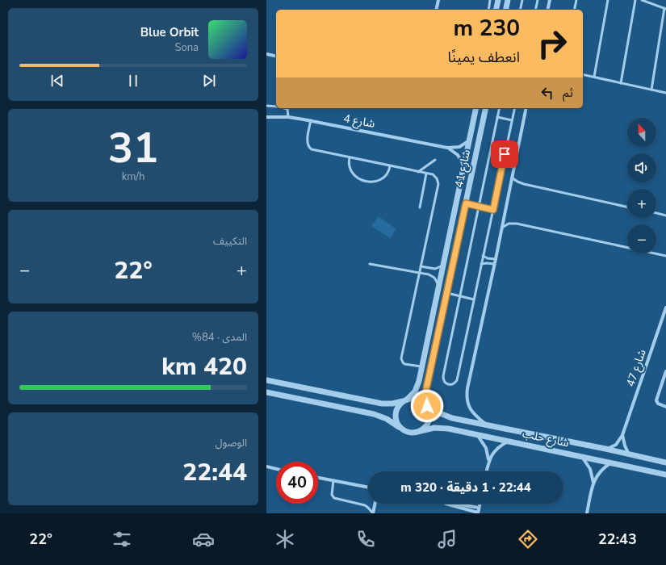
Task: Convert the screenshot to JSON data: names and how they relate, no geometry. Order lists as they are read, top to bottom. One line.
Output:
{"streets":{"street":["شارع 4","شارع 41","شارع 47","شارع حلب"]},"crossings":[["شارع 4","شارع 41"],["شارع 41","شارع حلب"],["شارع 47","شارع حلب"]],"north":"top","page":{"turn":["230 m","انعطف يمينًا"],"song":["Blue Orbit","Sona"],"then":"ثم","tile":[["31","km/h"],"التكييف",["المدى · 84%","420 km"],["الوصول","22:44"]],"map_buttons":["+","−"],"heat":["−","22°","+"],"limit":"40","trip":"22:44 · 1 دقيقة · 320 m","tabs":["22:43","22°"]}}
